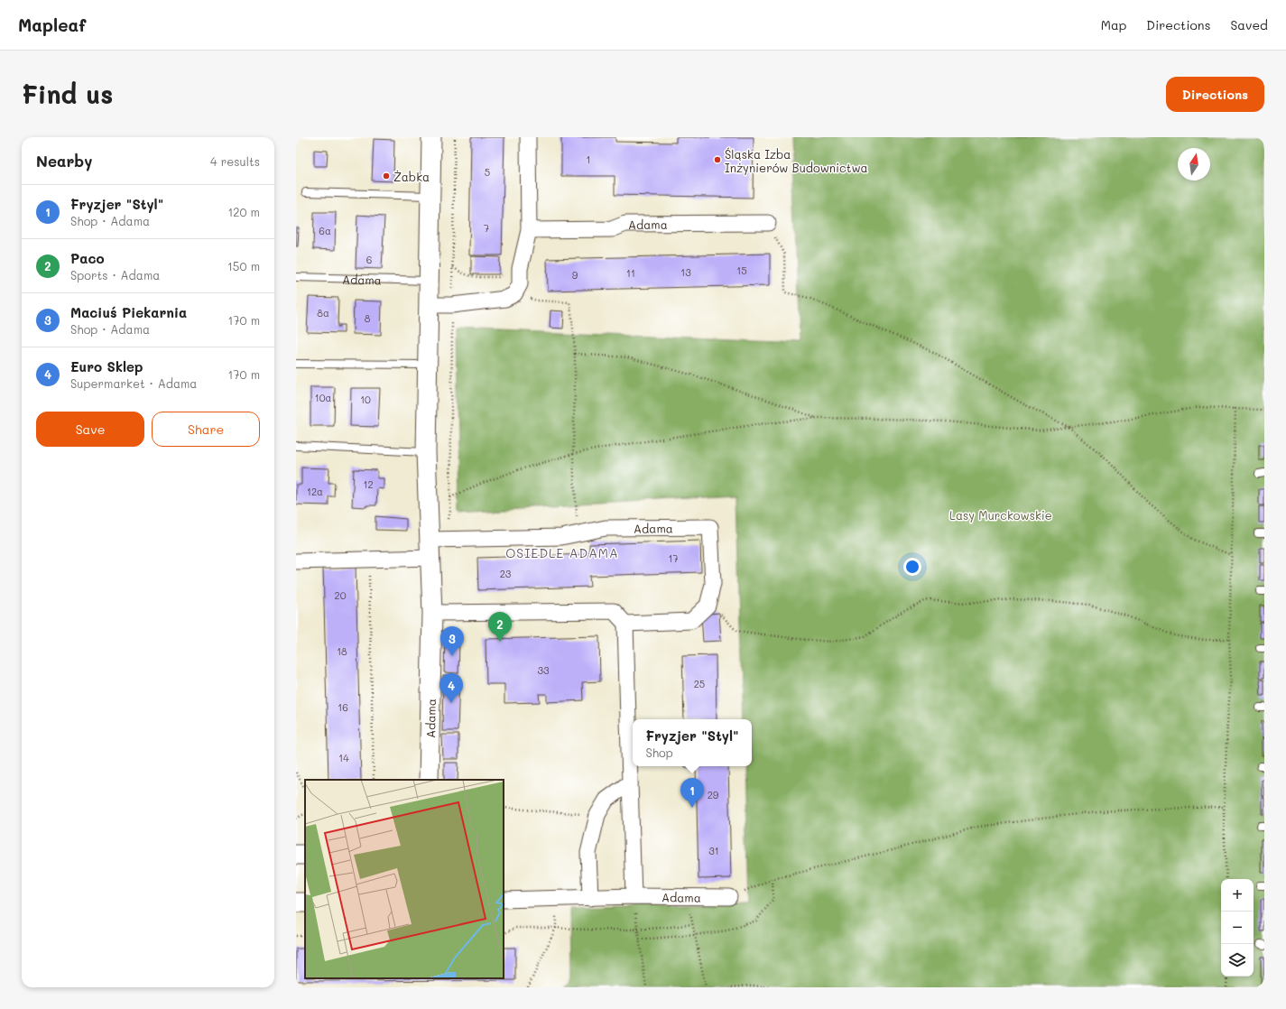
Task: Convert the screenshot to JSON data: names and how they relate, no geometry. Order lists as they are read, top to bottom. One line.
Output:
{"streets":{"street":["Adama"]},"districts":["OSIEDLE ADAMA"],"parks":["Lasy Murckowskie"],"places":["Śląska Izba Inżynierów Budownictwa","Żabka"],"house_numbers":["1","5","7","6a","6","15","13","11","9","8a","8","10a","10","12","12a","17","23","20","18","33","25","16","14","29","31"],"north":"top","page":{"header":"Mapleaf","nav":["Map","Directions","Saved"],"buttons":["Directions",["Save","Share"]],"title":"Find us","heading":["Nearby","4 results"],"list":[{"mark":"1","name":"Fryzjer \"Styl\"","note":"Shop · Adama","value":"120 m"},{"mark":"2","name":"Paco","note":"Sports · Adama","value":"150 m"},{"mark":"3","name":"Maciuś Piekarnia","note":"Shop · Adama","value":"170 m"},{"mark":"4","name":"Euro Sklep","note":"Supermarket · Adama","value":"170 m"}],"pins":["2","3","4","1"],"popup":["Fryzjer \"Styl\"","Shop"],"map_buttons":["+","−"]}}
